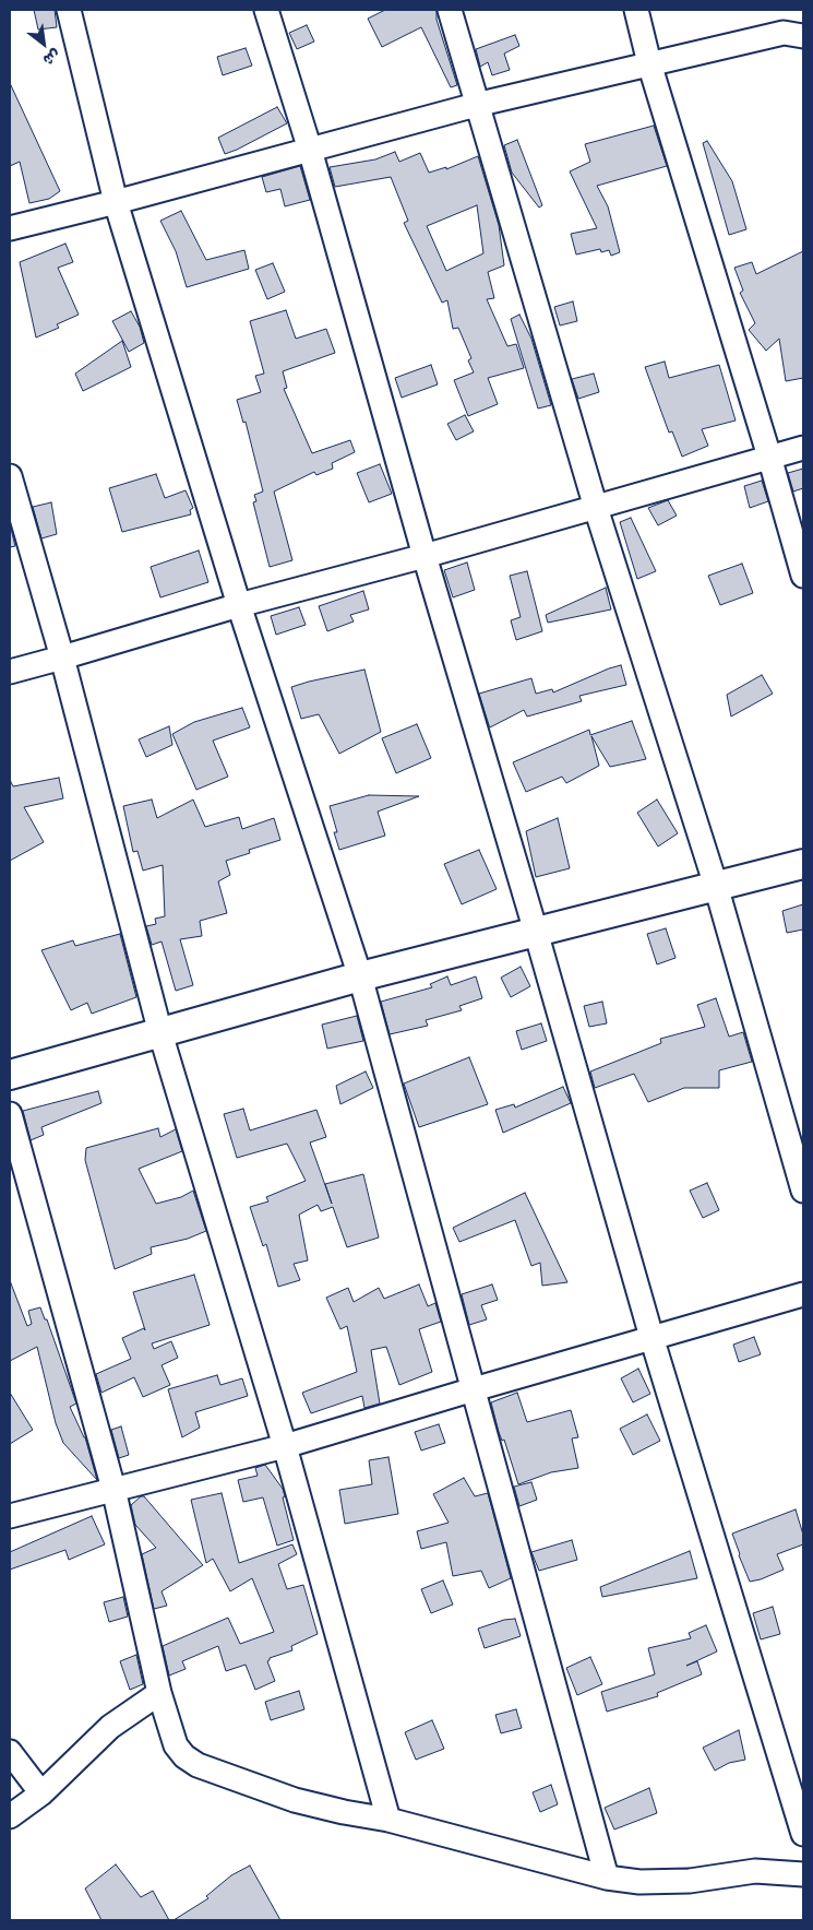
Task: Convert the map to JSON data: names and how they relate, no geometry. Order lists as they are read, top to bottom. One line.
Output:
{"north":"bottom right"}
